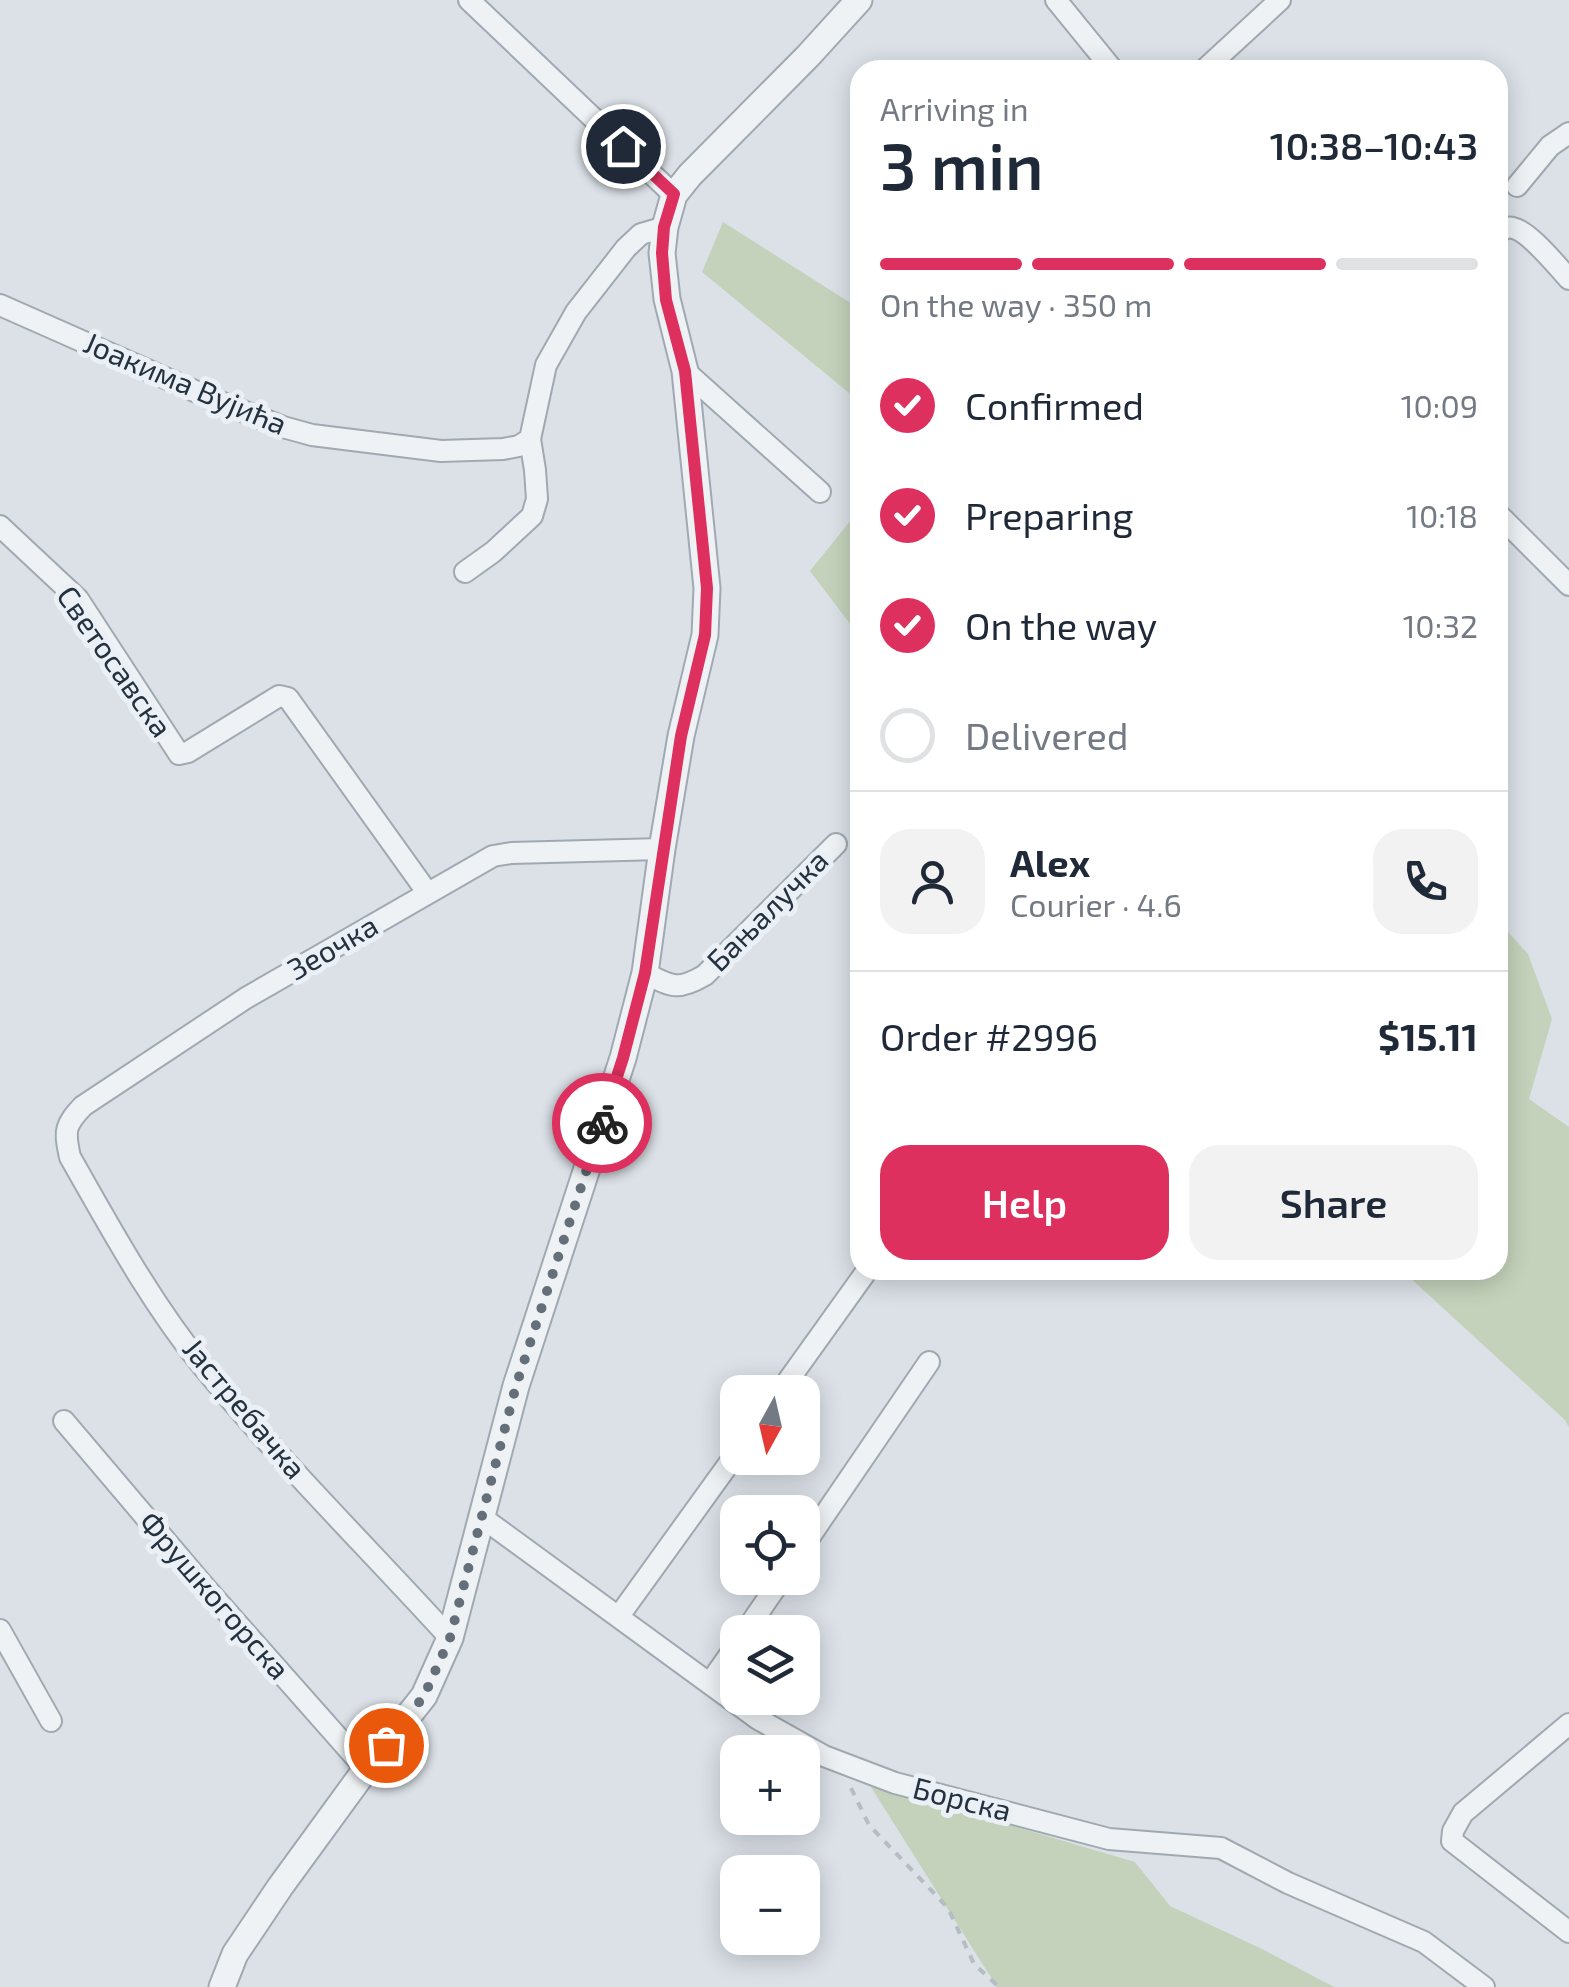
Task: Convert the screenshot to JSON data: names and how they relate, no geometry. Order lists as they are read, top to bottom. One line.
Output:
{"streets":{"street":["Јоакима Вујића","Светосавска","Бањалучка","Зеочка","Јастребачка","Фрушкогорска","Борска"]},"crossings":[["Светосавска","Зеочка"],["Зеочка","Јастребачка"]],"north":"bottom","page":{"heading":["3 min","Arriving in","10:38–10:43"],"panel":["Alex","Courier · 4.6","Order #2996","$15.11"],"bar":"On the way · 350 m","list":[["Confirmed","10:09"],["Preparing","10:18"],["On the way","10:32"],"Delivered"],"buttons":["Help","Share"],"map_buttons":["+","−"]}}
